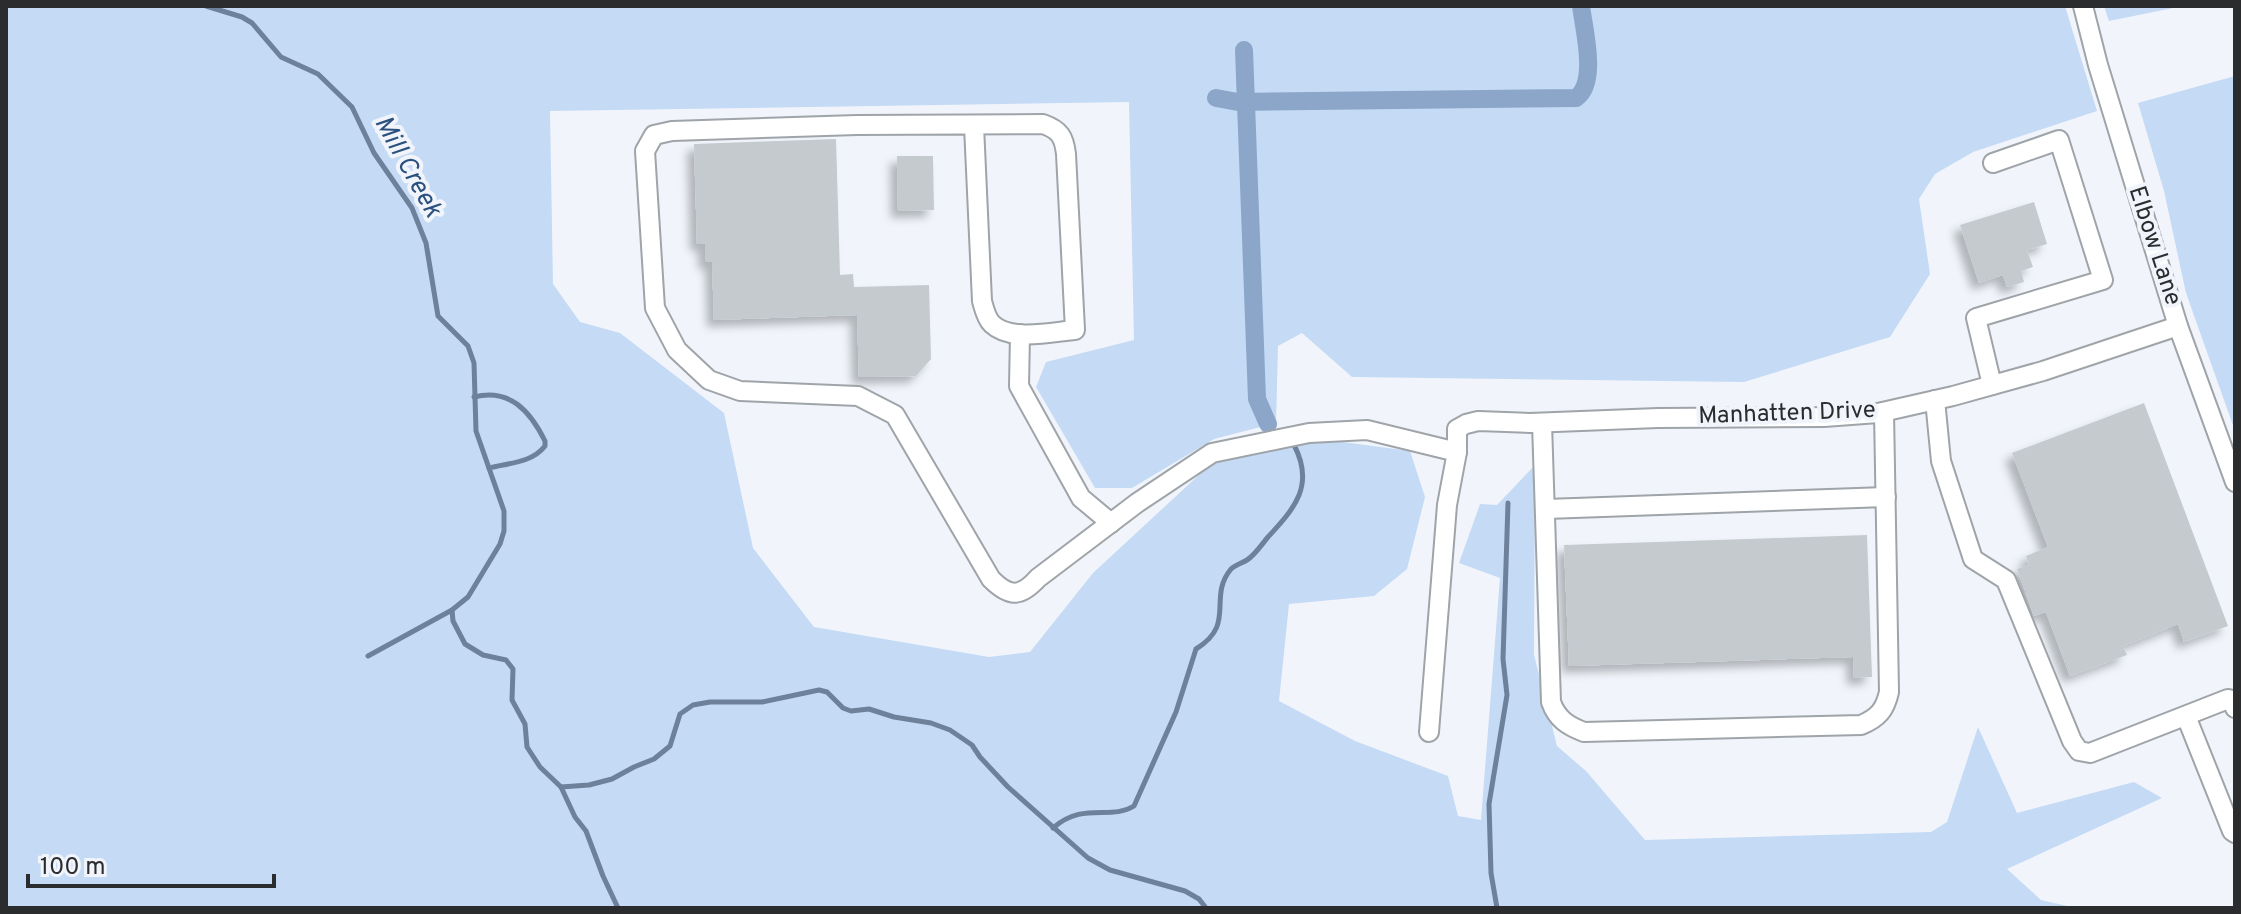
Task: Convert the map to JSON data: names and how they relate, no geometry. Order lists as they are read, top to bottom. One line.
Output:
{"streets":{"street":["Elbow Lane","Manhatten Drive"]},"crossings":[["Elbow Lane","Manhatten Drive"]],"water":["Mill Creek"],"scale_bar":"100 m"}
